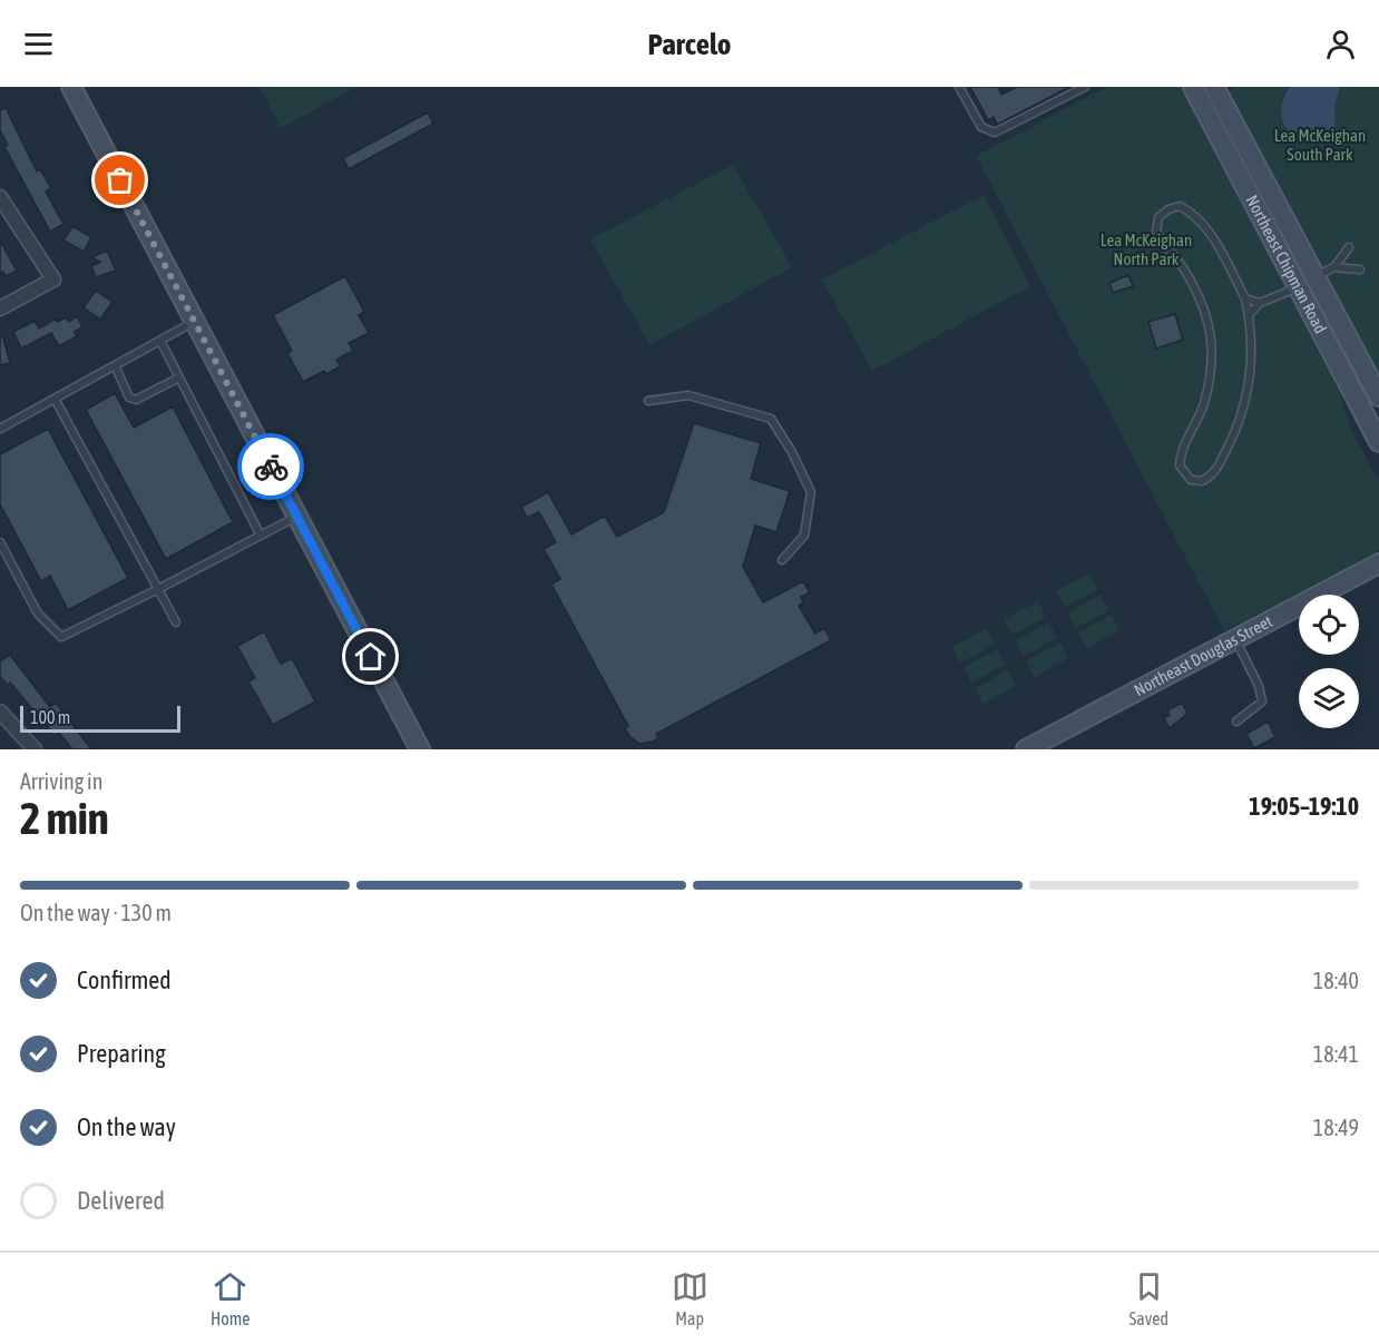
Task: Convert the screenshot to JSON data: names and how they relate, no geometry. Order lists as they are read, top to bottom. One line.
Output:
{"streets":{"main road":["Northeast Chipman Road","Northeast Douglas Street"]},"parks":["Lea McKeighan South Park","Lea McKeighan North Park"],"scale_bar":"100 m","page":{"header":"Parcelo","scale":"100 m","heading":["2 min","Arriving in","19:05–19:10"],"bar":"On the way · 130 m","list":[["Confirmed","18:40"],["Preparing","18:41"],["On the way","18:49"],"Delivered"],"tabs":["Home","Map","Saved"]}}
